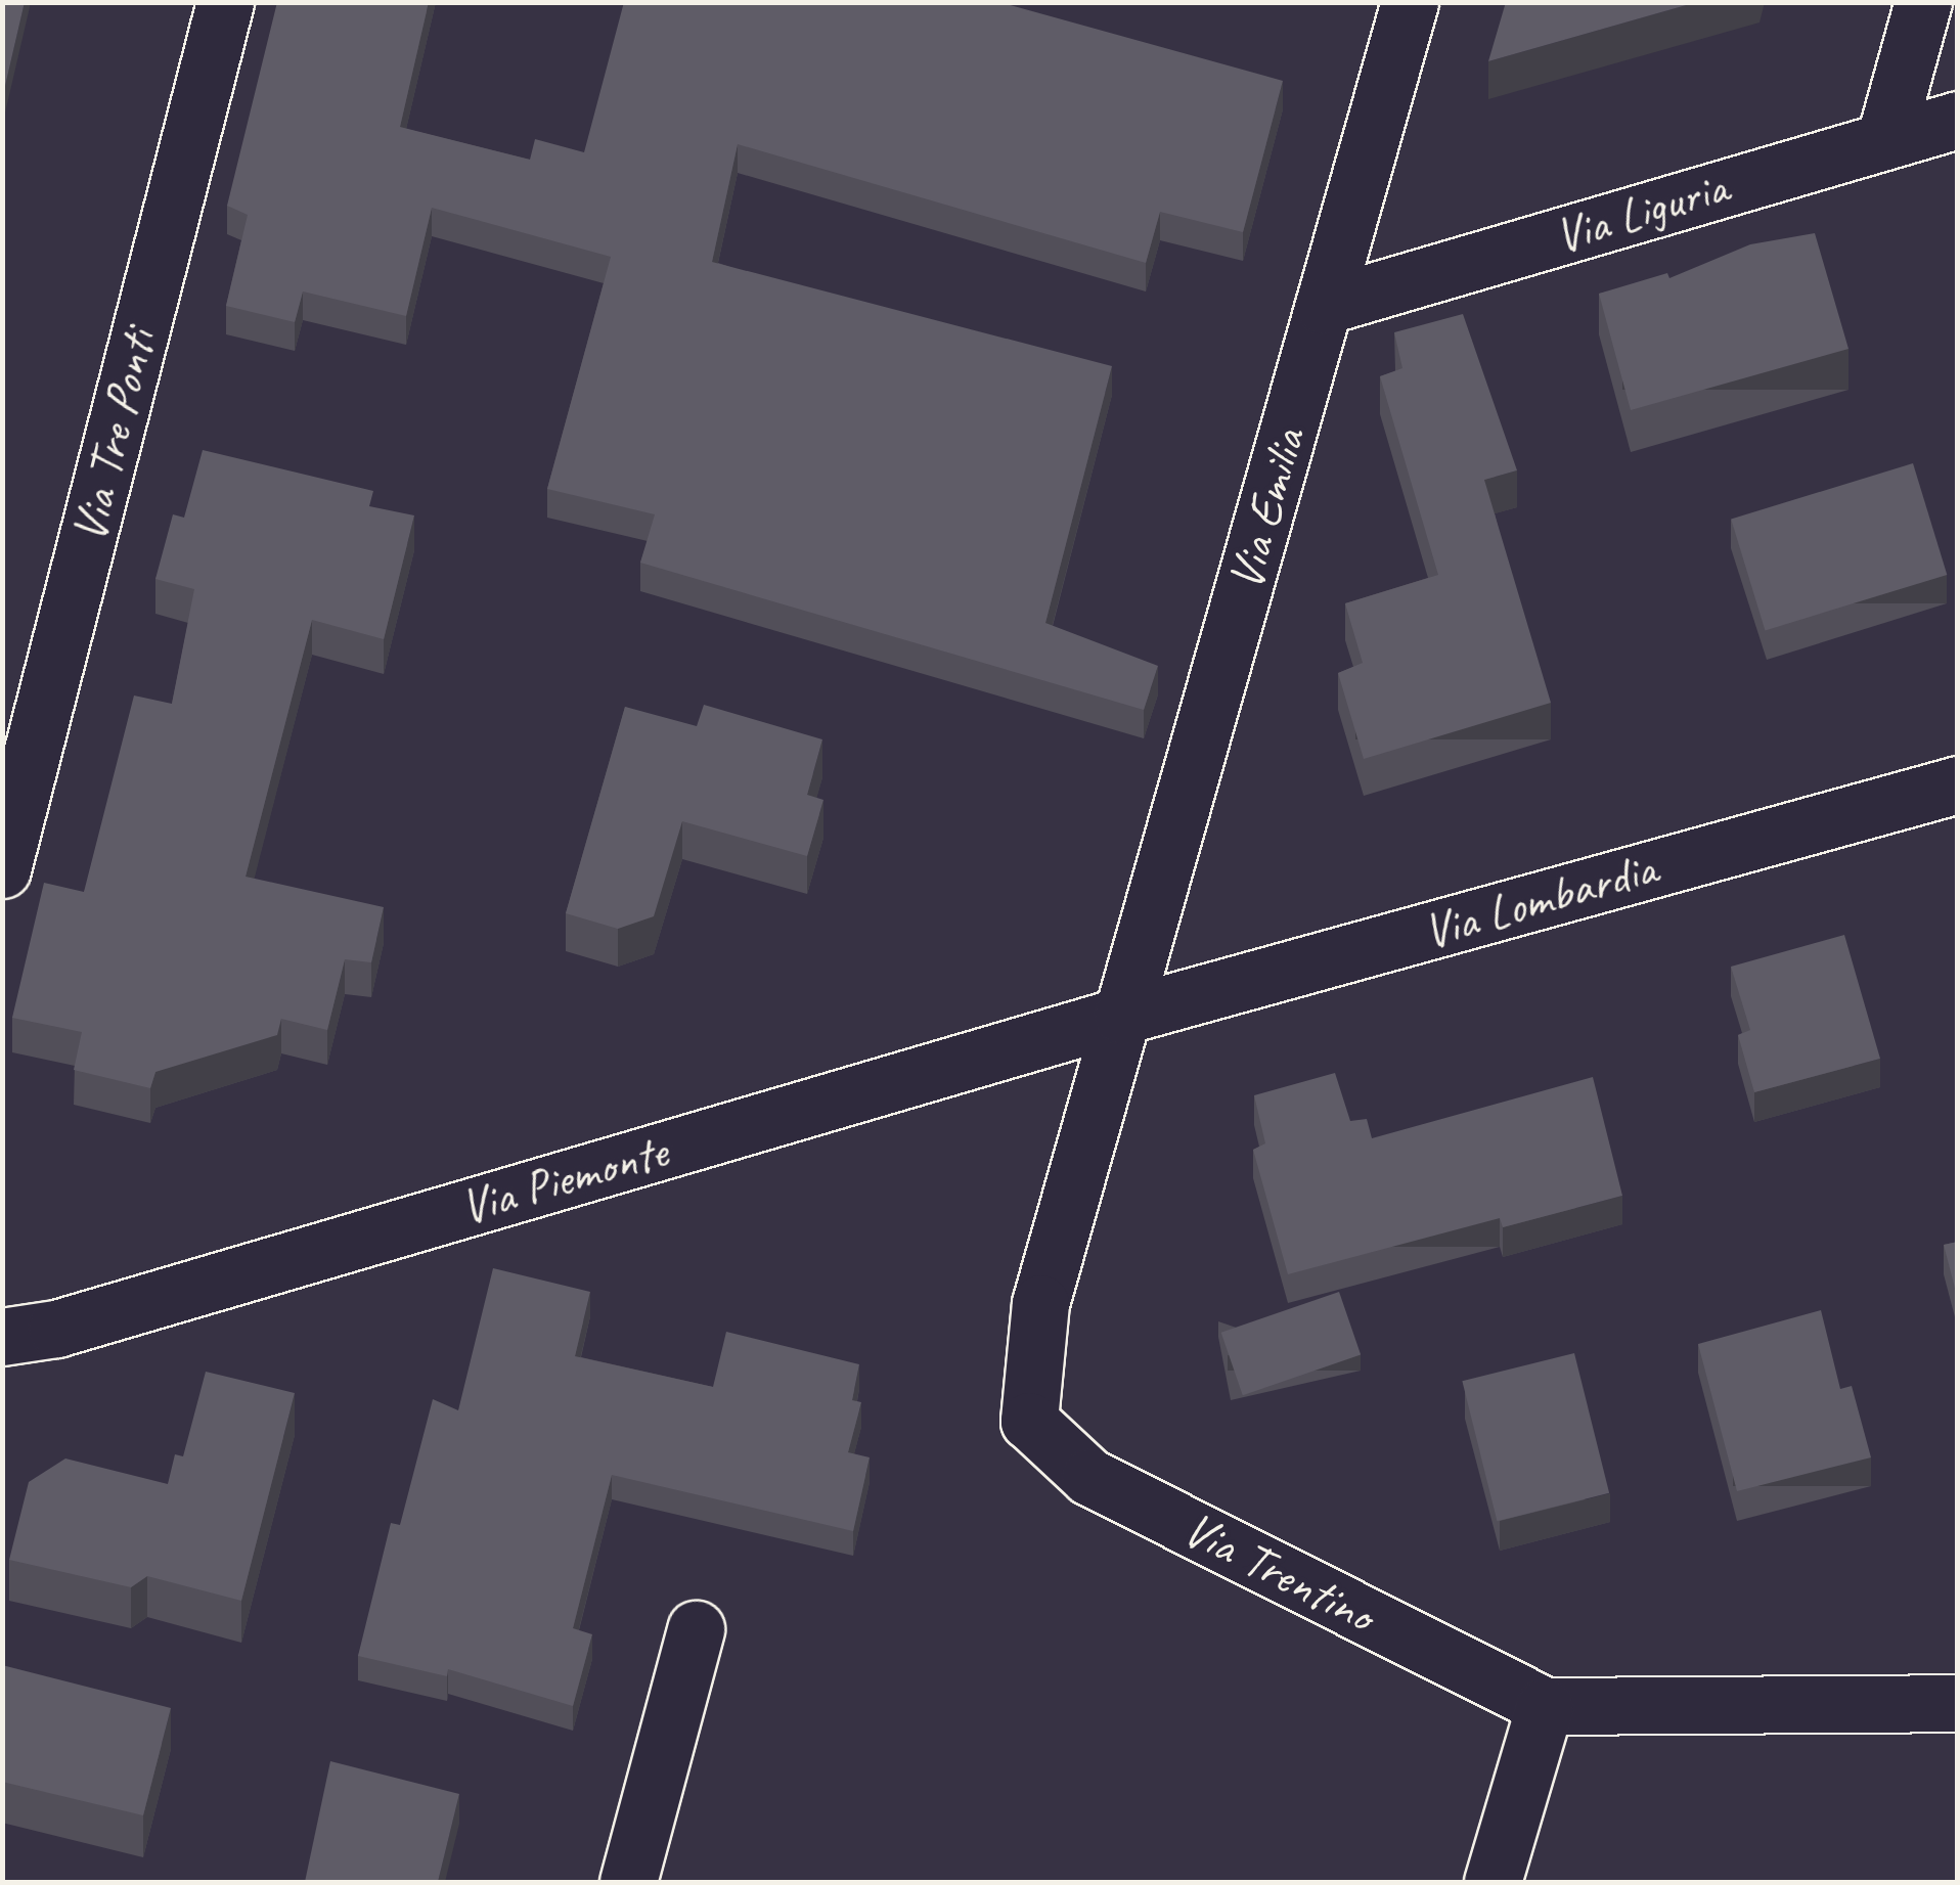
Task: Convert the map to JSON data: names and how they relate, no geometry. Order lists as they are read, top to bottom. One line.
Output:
{"streets":{"street":["Via Liguria","Via Tre Ponti","Via Emilia","Via Lombardia","Via Piemonte","Via Trentino"]},"crossings":[["Via Liguria","Via Emilia"],["Via Emilia","Via Lombardia"],["Via Emilia","Via Piemonte"],["Via Emilia","Via Trentino"],["Via Lombardia","Via Piemonte"],["Via Lombardia","Via Trentino"],["Via Piemonte","Via Trentino"]]}
